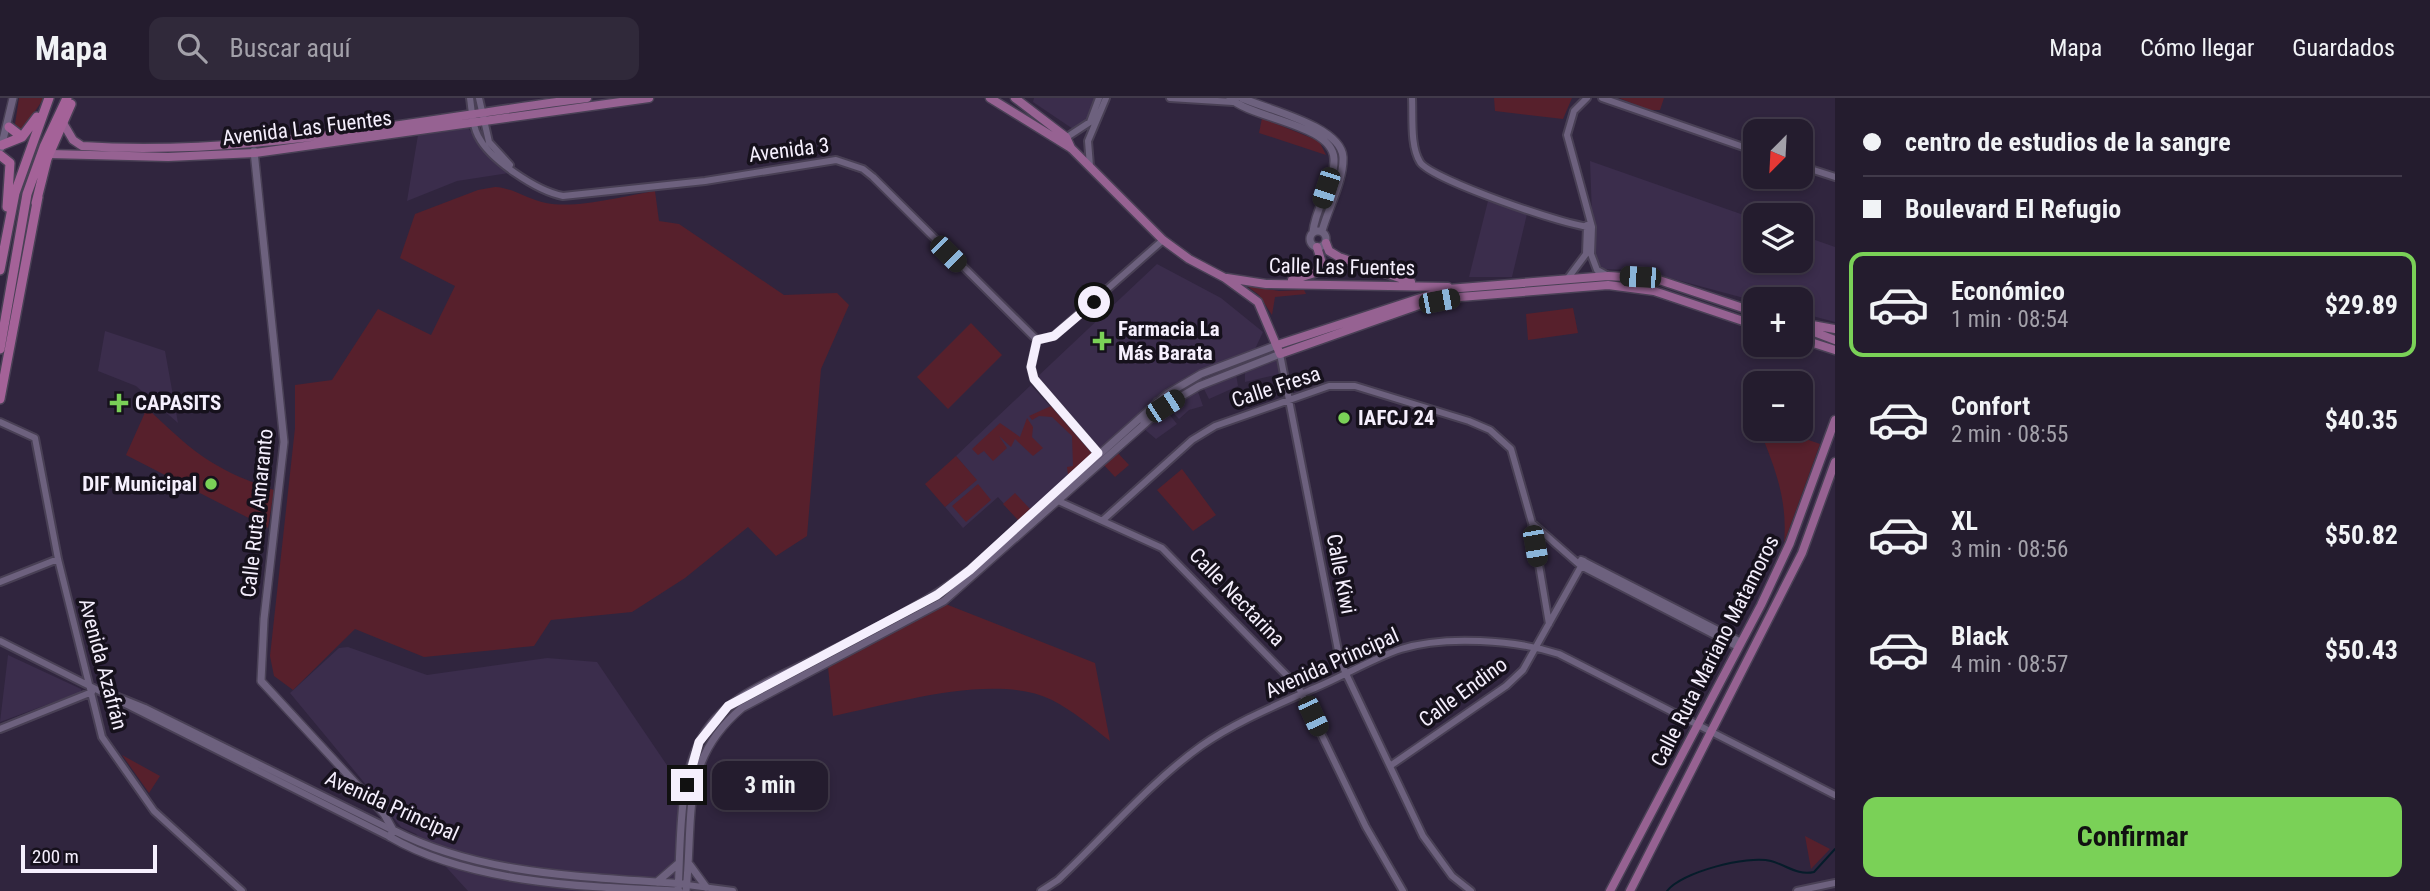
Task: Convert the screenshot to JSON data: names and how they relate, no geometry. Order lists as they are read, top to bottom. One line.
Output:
{"streets":{"main road":["Avenida Las Fuentes","Calle Las Fuentes","Calle Ruta Amaranto","Calle Ruta Mariano Matamoros","Avenida Principal"],"street":["Avenida 3","Calle Fresa","Calle Kiwi","Calle Nectarina","Avenida Azafrán","Calle Endino"]},"crossings":[["Avenida Las Fuentes","Avenida 3"],["Avenida Las Fuentes","Calle Ruta Amaranto"],["Calle Fresa","Calle Kiwi"],["Calle Fresa","Calle Nectarina"],["Calle Fresa","Calle Endino"],["Calle Ruta Amaranto","Avenida Principal"],["Calle Kiwi","Avenida Principal"],["Calle Kiwi","Calle Endino"],["Calle Nectarina","Avenida Principal"],["Calle Ruta Mariano Matamoros","Avenida Principal"],["Avenida Principal","Avenida Azafrán"],["Avenida Principal","Calle Endino"]],"places":{"health":["Farmacia La Más Barata","CAPASITS"],"other":["IAFCJ 24","DIF Municipal"]},"scale_bar":"200 m","north":"bottom left","page":{"header":"Mapa","search":"Buscar aquí","nav":["Mapa","Cómo llegar","Guardados"],"banner":["centro de estudios de la sangre","Boulevard El Refugio"],"map_buttons":["+","−"],"list":[{"name":"Económico","note":"1 min · 08:54","value":"$29.89"},{"name":"Confort","note":"2 min · 08:55","value":"$40.35"},{"name":"XL","note":"3 min · 08:56","value":"$50.82"},{"name":"Black","note":"4 min · 08:57","value":"$50.43"}],"bubble":"3 min","buttons":"Confirmar","scale":"200 m"}}
